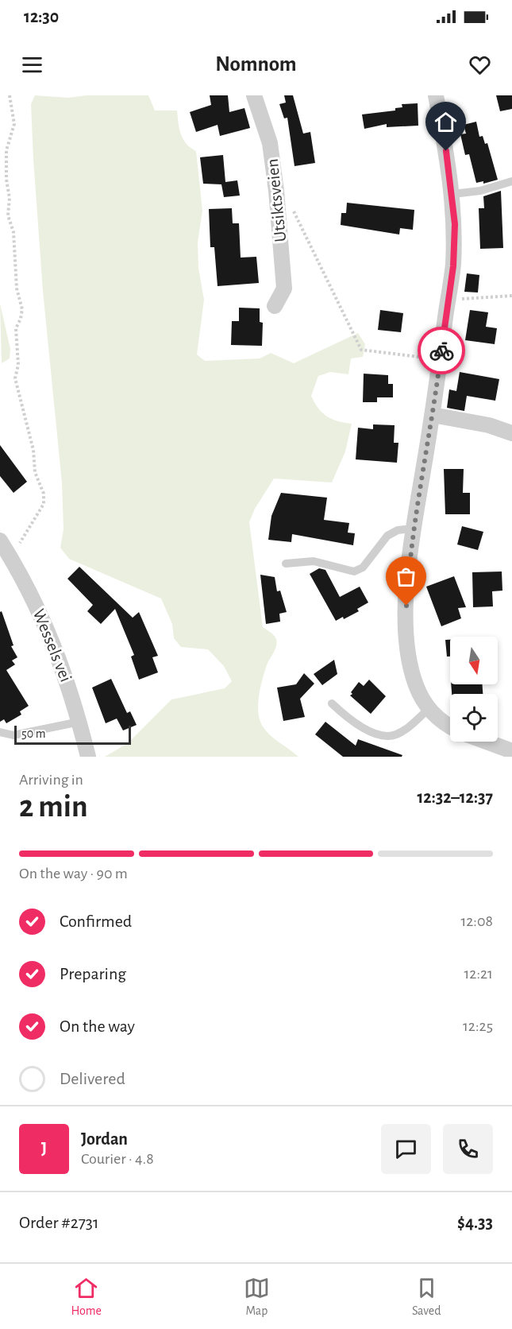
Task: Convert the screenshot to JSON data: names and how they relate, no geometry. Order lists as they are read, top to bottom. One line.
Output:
{"streets":{"street":["Utsiktsveien","Wessels vei"]},"scale_bar":"50 m","north":"bottom","page":{"status":"12:30","header":"Nomnom","scale":"50 m","heading":["2 min","Arriving in","12:32–12:37"],"panel":["Jordan","Courier · 4.8","Order #2731","$4.33"],"bar":"On the way · 90 m","list":[["Confirmed","12:08"],["Preparing","12:21"],["On the way","12:25"],"Delivered"],"round":"J","tabs":["Home","Map","Saved"]}}
